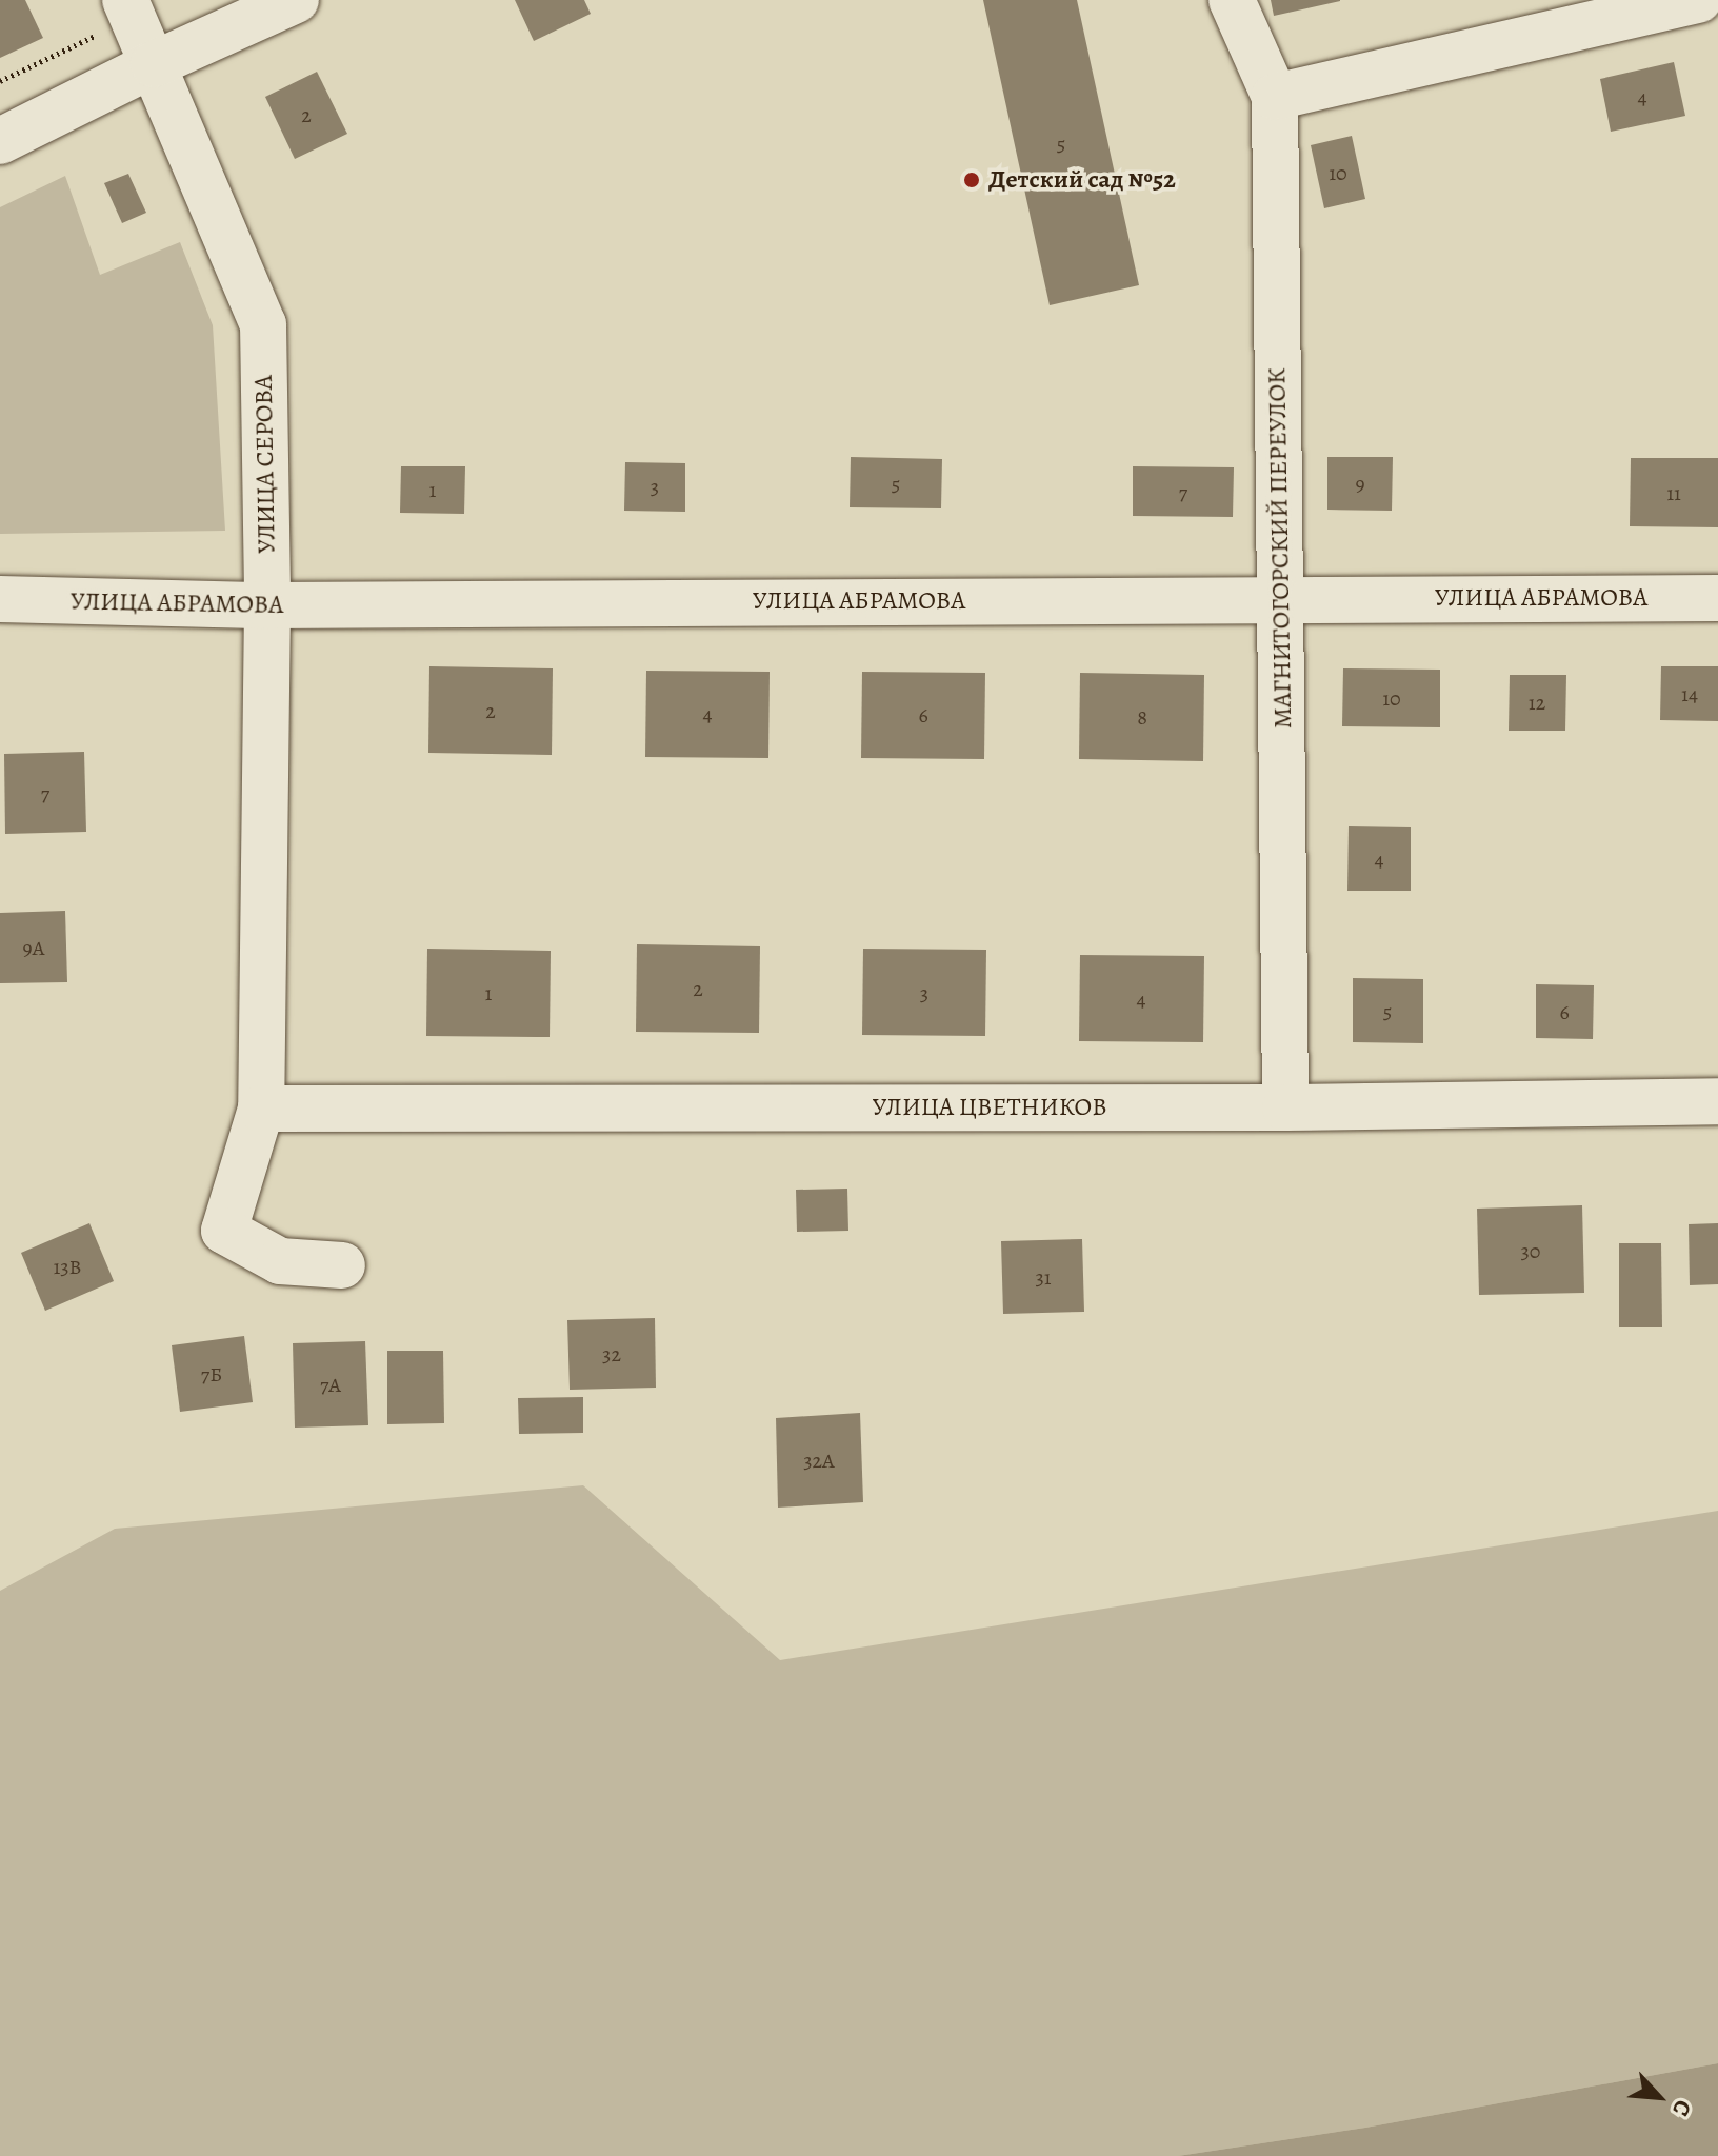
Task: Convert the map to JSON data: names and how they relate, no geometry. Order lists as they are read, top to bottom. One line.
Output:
{"streets":{"street":["УЛИЦА СЕРОВА","МАГНИТОГОРСКИЙ ПЕРЕУЛОК","УЛИЦА АБРАМОВА","УЛИЦА ЦВЕТНИКОВ"]},"crossings":[["УЛИЦА СЕРОВА","УЛИЦА АБРАМОВА"],["УЛИЦА СЕРОВА","УЛИЦА ЦВЕТНИКОВ"],["МАГНИТОГОРСКИЙ ПЕРЕУЛОК","УЛИЦА АБРАМОВА"],["МАГНИТОГОРСКИЙ ПЕРЕУЛОК","УЛИЦА ЦВЕТНИКОВ"]],"places":["Детский сад №52"],"house_numbers":["4","2","5","10","5","9","3","1","7","11","14","10","12","2","4","6","8","7","4","9А","2","1","3","4","5","6","30","13В","31","32","7Б","7А","32А"],"north":"bottom right"}
